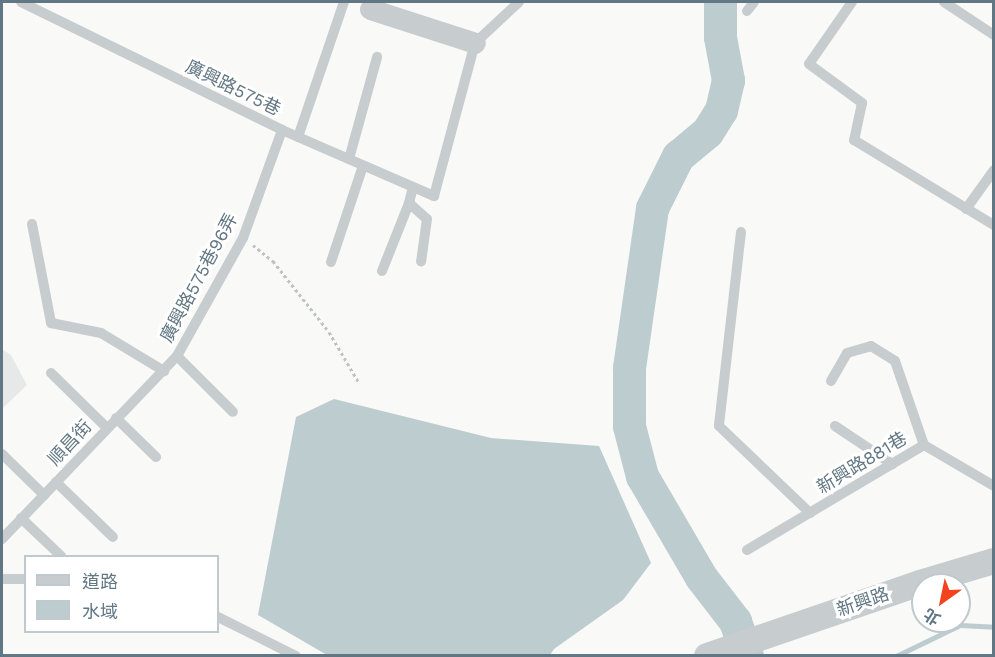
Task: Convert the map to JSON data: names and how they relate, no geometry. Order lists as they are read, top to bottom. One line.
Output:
{"streets":{"street":["新興路"],"lane":["廣興路575巷","廣興路575巷96弄","順昌街","新興路881巷"]},"crossings":[["廣興路575巷","廣興路575巷96弄"],["廣興路575巷96弄","順昌街"]],"legend":["道路","水域"],"north":"bottom left"}
